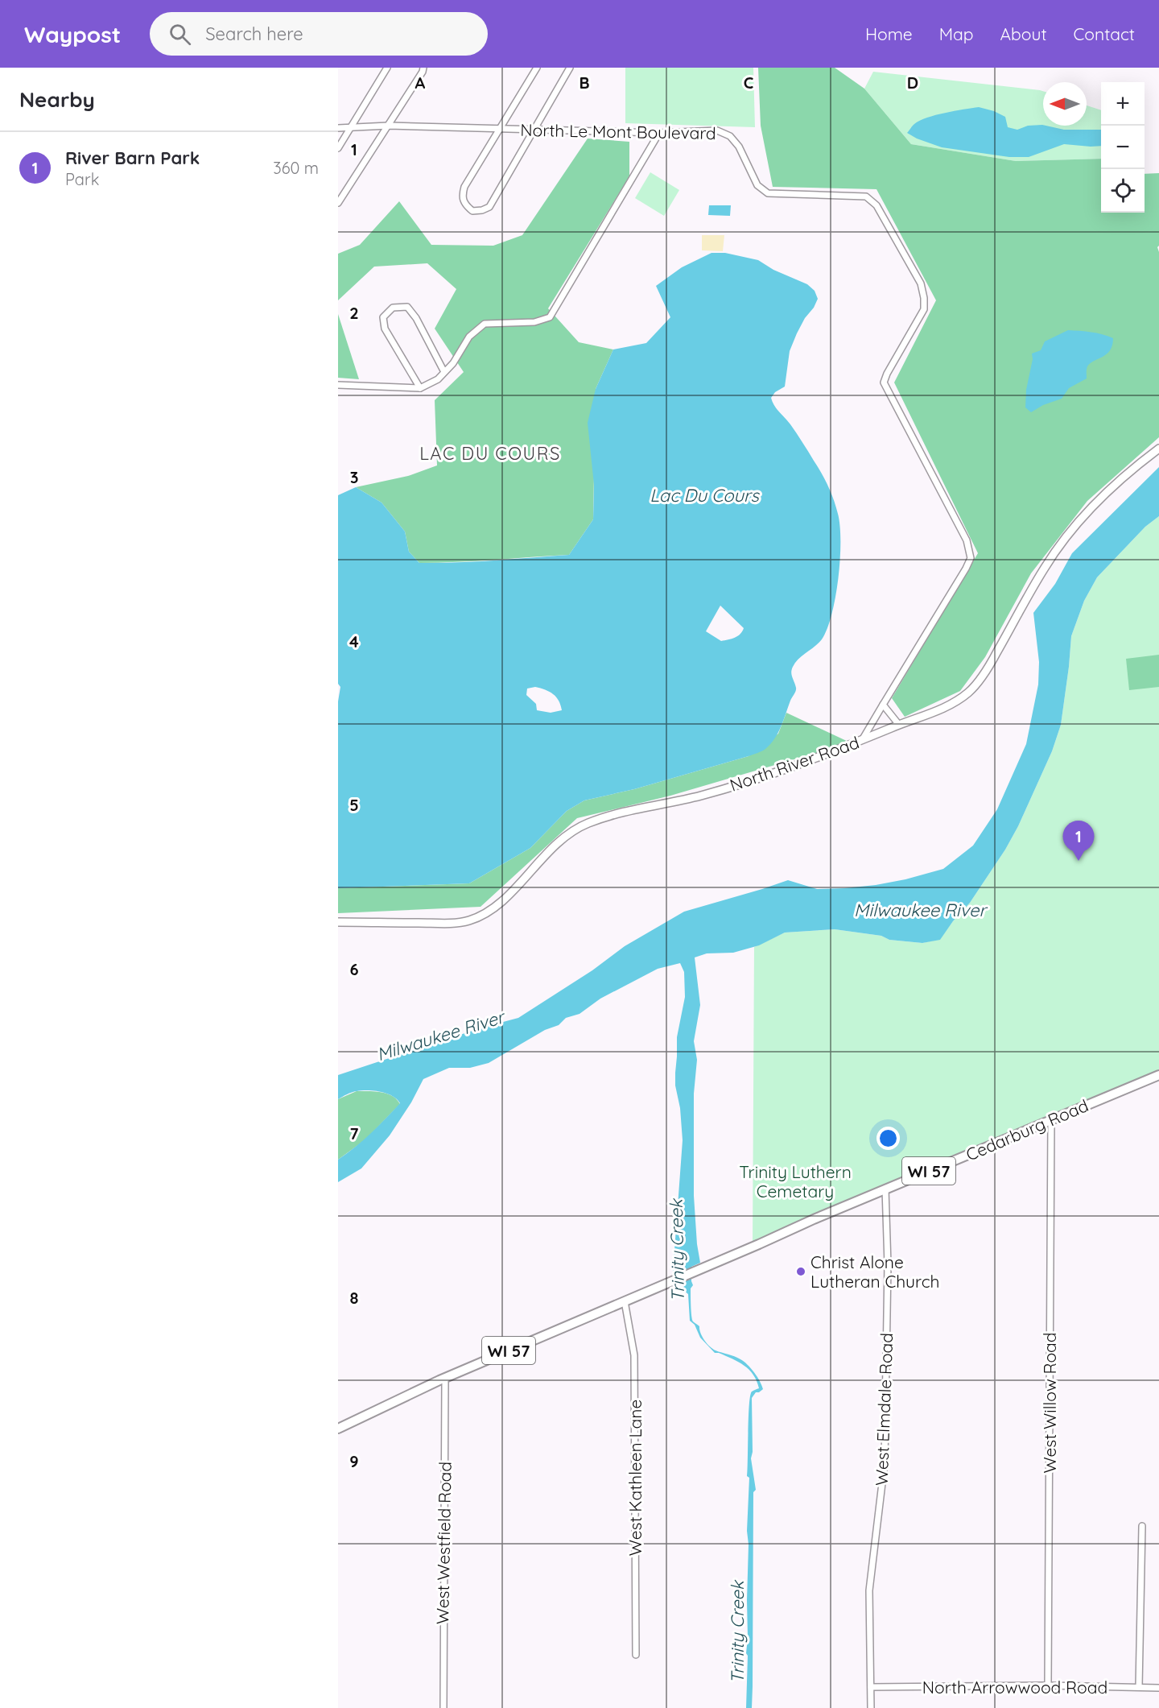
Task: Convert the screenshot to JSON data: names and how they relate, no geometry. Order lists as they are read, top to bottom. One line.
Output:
{"streets":{"main road":["Cedarburg Road","WI 57"],"street":["North Le Mont Boulevard","North River Road","West Willow Road","West Elmdale Road","West Kathleen Lane","West Westfield Road","North Arrowwood Road"]},"crossings":[["Cedarburg Road","West Willow Road"],["Cedarburg Road","West Elmdale Road"],["Cedarburg Road","West Kathleen Lane"],["Cedarburg Road","West Westfield Road"],["West Willow Road","North Arrowwood Road"],["West Elmdale Road","North Arrowwood Road"]],"districts":["LAC DU COURS"],"water":["Lac Du Cours","Milwaukee River","Trinity Creek"],"parks":["Trinity Luthern Cemetary"],"places":["Christ Alone Lutheran Church"],"north":"left","page":{"header":"Waypost","search":"Search here","nav":["Home","Map","About","Contact"],"heading":"Nearby","map_buttons":["+","−"],"list":[{"mark":"1","name":"River Barn Park","note":"Park","value":"360 m"}],"pins":"1"},"grid":{"columns":["A","B","C","D"],"rows":["1","2","3","4","5","6","7","8","9"]}}
